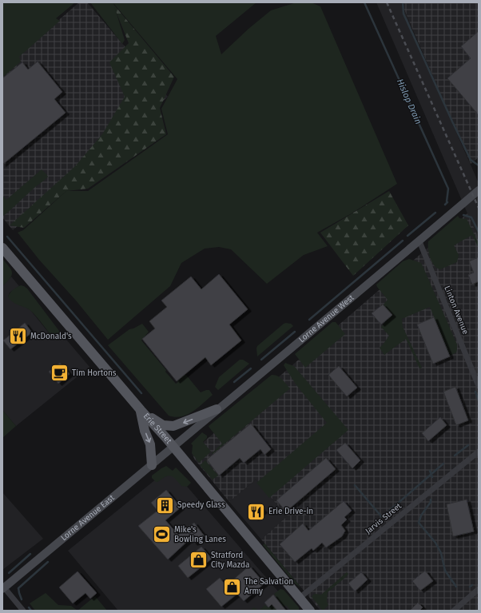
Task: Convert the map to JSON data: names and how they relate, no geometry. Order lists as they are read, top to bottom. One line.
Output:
{"streets":{"main road":["Lorne Avenue West","Erie Street","Lorne Avenue East"],"street":["Linton Avenue","Jarvis Street"]},"crossings":[["Linton Avenue","Lorne Avenue West"],["Lorne Avenue West","Erie Street"],["Lorne Avenue West","Lorne Avenue East"],["Erie Street","Lorne Avenue East"],["Erie Street","Jarvis Street"]],"water":["Hislop Drain"],"places":{"restaurant":["McDonald's","Erie Drive-in"],"cafe":["Tim Hortons"],"building":["Speedy Glass"],"sports":["Mike's Bowling Lanes"],"shop":["Stratford City Mazda","The Salvation Army"]}}
